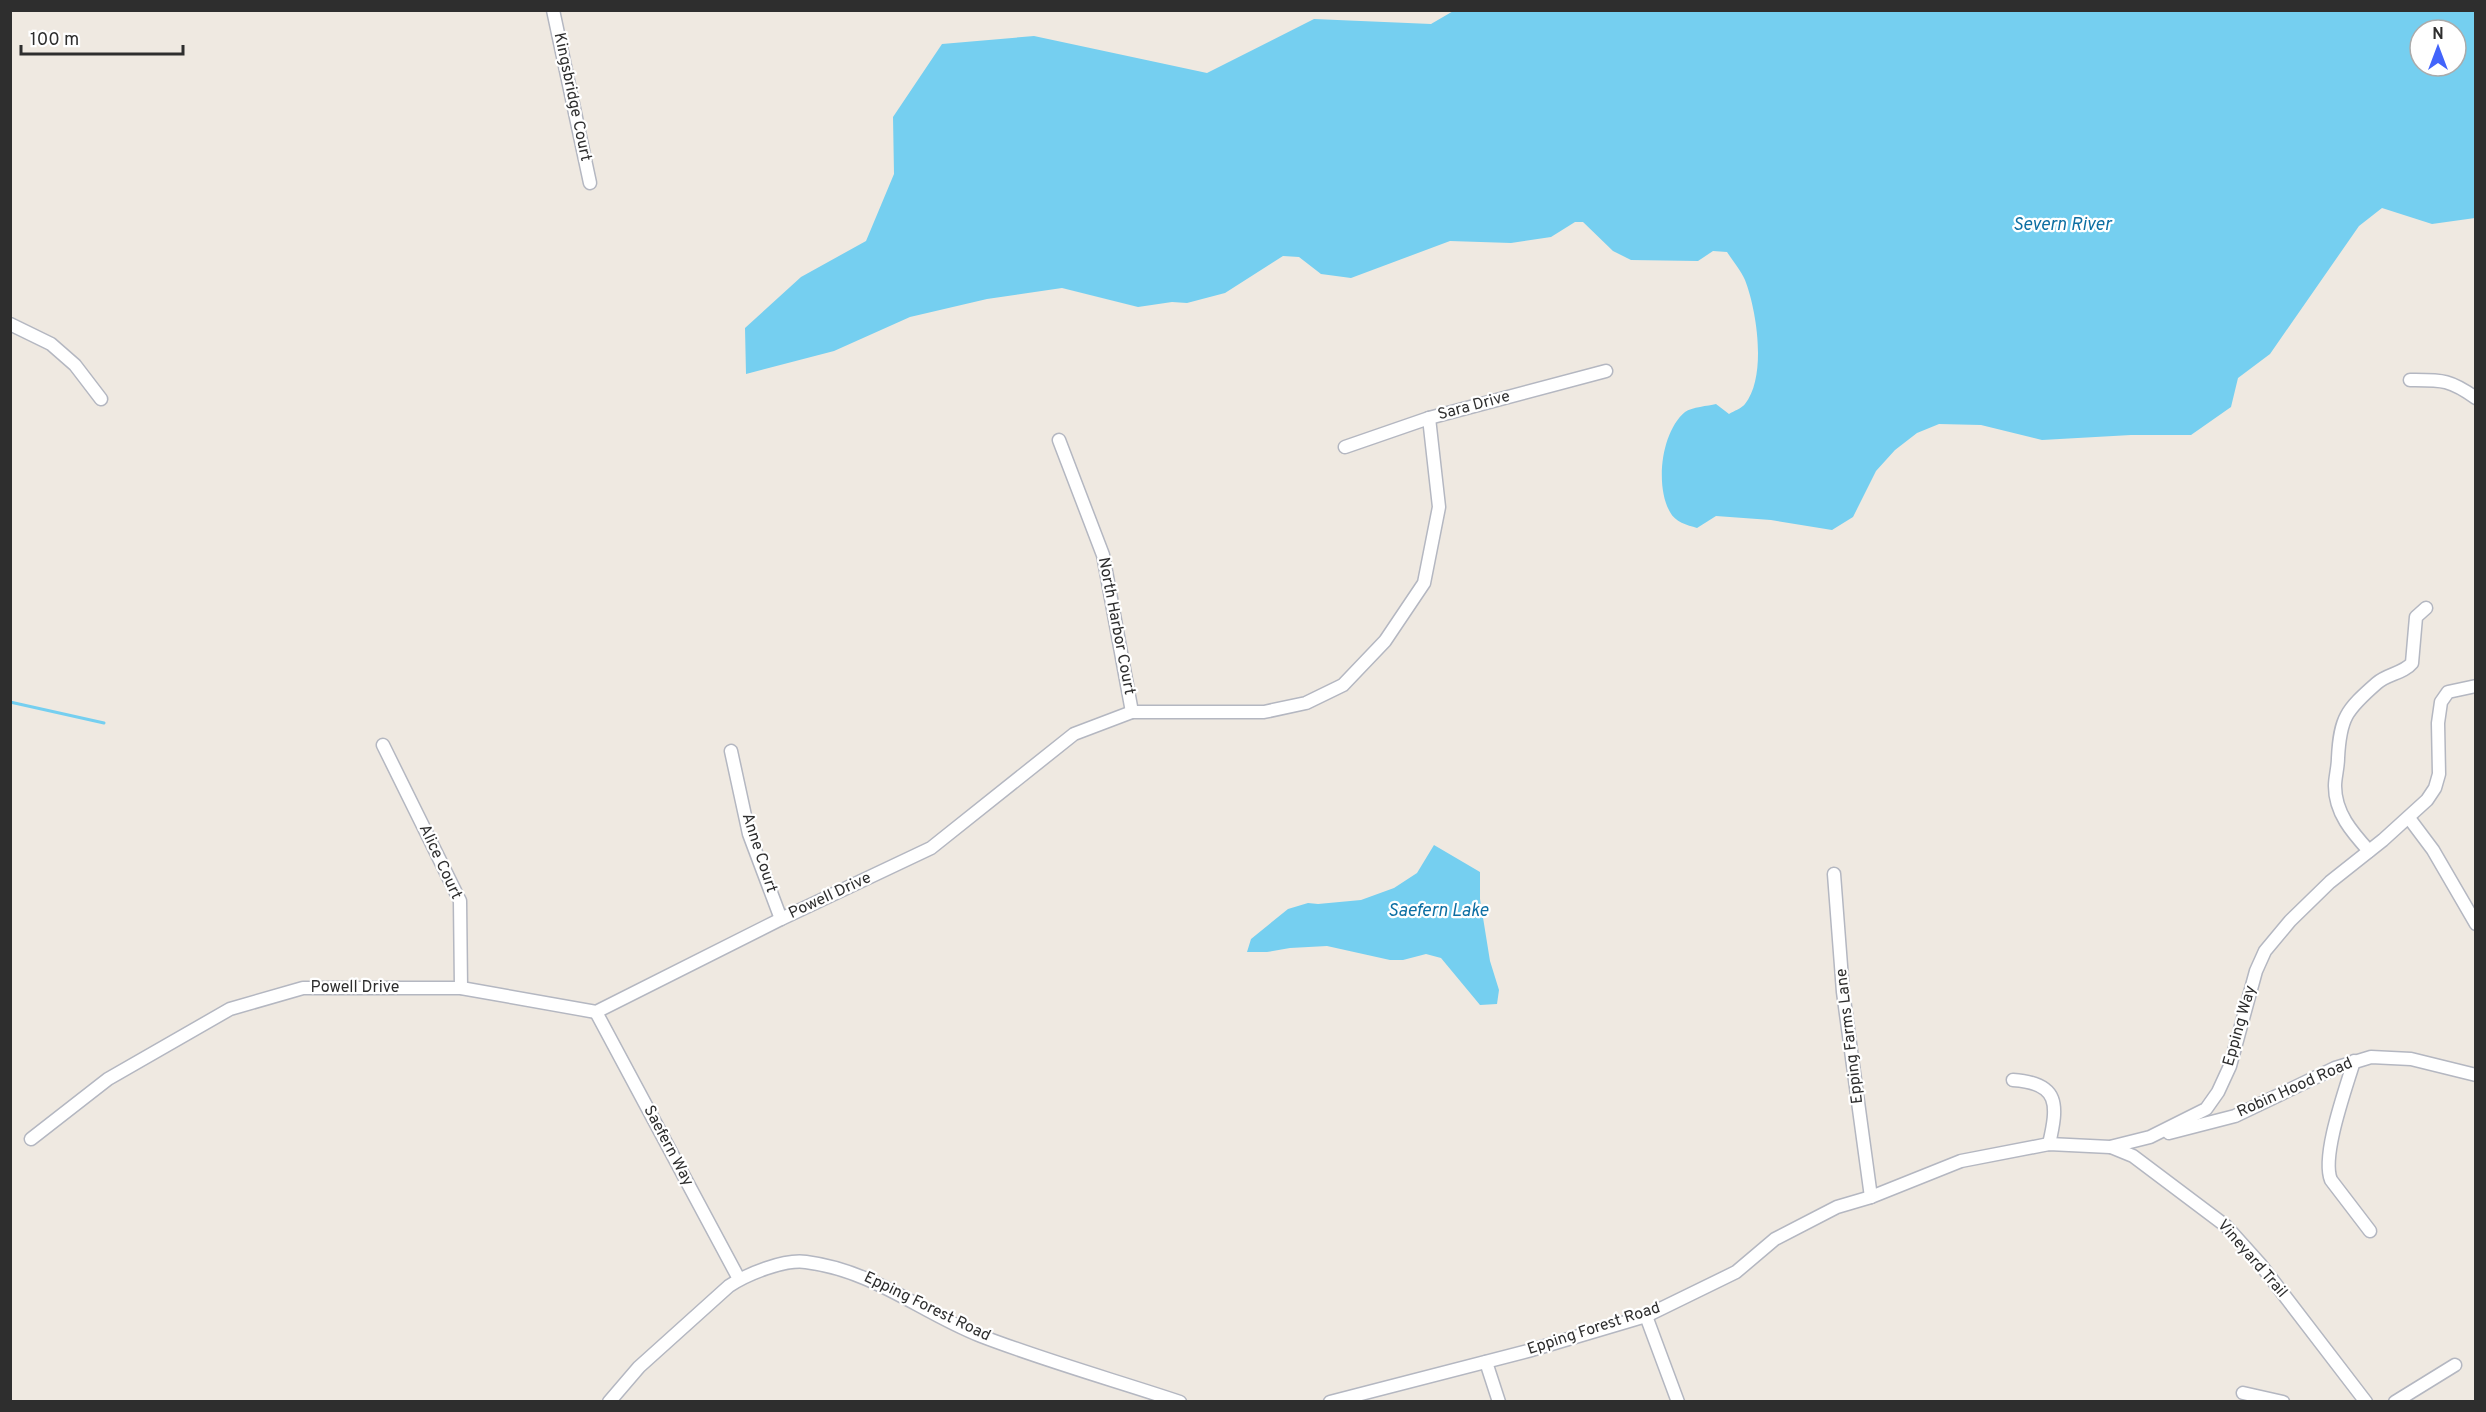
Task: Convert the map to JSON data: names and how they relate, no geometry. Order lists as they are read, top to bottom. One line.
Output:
{"streets":{"street":["Kingsbridge Court","Sara Drive","North Harbor Court","Anne Court","Alice Court","Powell Drive","Epping Way","Epping Farms Lane","Robin Hood Road","Saefern Way","Vineyard Trail","Epping Forest Road"]},"crossings":[["Sara Drive","Powell Drive"],["North Harbor Court","Powell Drive"],["Anne Court","Powell Drive"],["Alice Court","Powell Drive"],["Powell Drive","Saefern Way"],["Epping Way","Epping Farms Lane"],["Epping Way","Robin Hood Road"],["Epping Way","Vineyard Trail"],["Epping Way","Epping Forest Road"],["Epping Farms Lane","Epping Forest Road"],["Saefern Way","Epping Forest Road"]],"water":["Severn River","Saefern Lake"],"scale_bar":"100 m","north":"top"}
